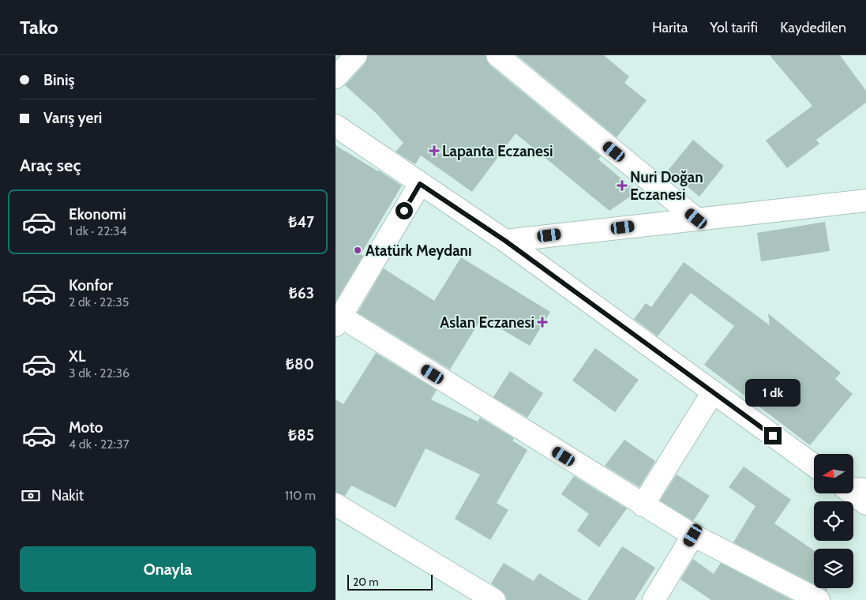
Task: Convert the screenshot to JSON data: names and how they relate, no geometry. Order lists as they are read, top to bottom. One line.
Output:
{"places":{"health":["Lapanta Eczanesi","Nuri Doğan Eczanesi","Aslan Eczanesi"],"other":["Atatürk Meydanı"]},"scale_bar":"20 m","north":"left","page":{"header":"Tako","nav":["Harita","Yol tarifi","Kaydedilen"],"banner":["Biniş","Varış yeri"],"heading":"Araç seç","list":[{"name":"Ekonomi","note":"1 dk · 22:34","value":"₺47"},{"name":"Konfor","note":"2 dk · 22:35","value":"₺63"},{"name":"XL","note":"3 dk · 22:36","value":"₺80"},{"name":"Moto","note":"4 dk · 22:37","value":"₺85"}],"bubble":"1 dk","pay":["Nakit","110 m"],"buttons":"Onayla","scale":"20 m"}}
